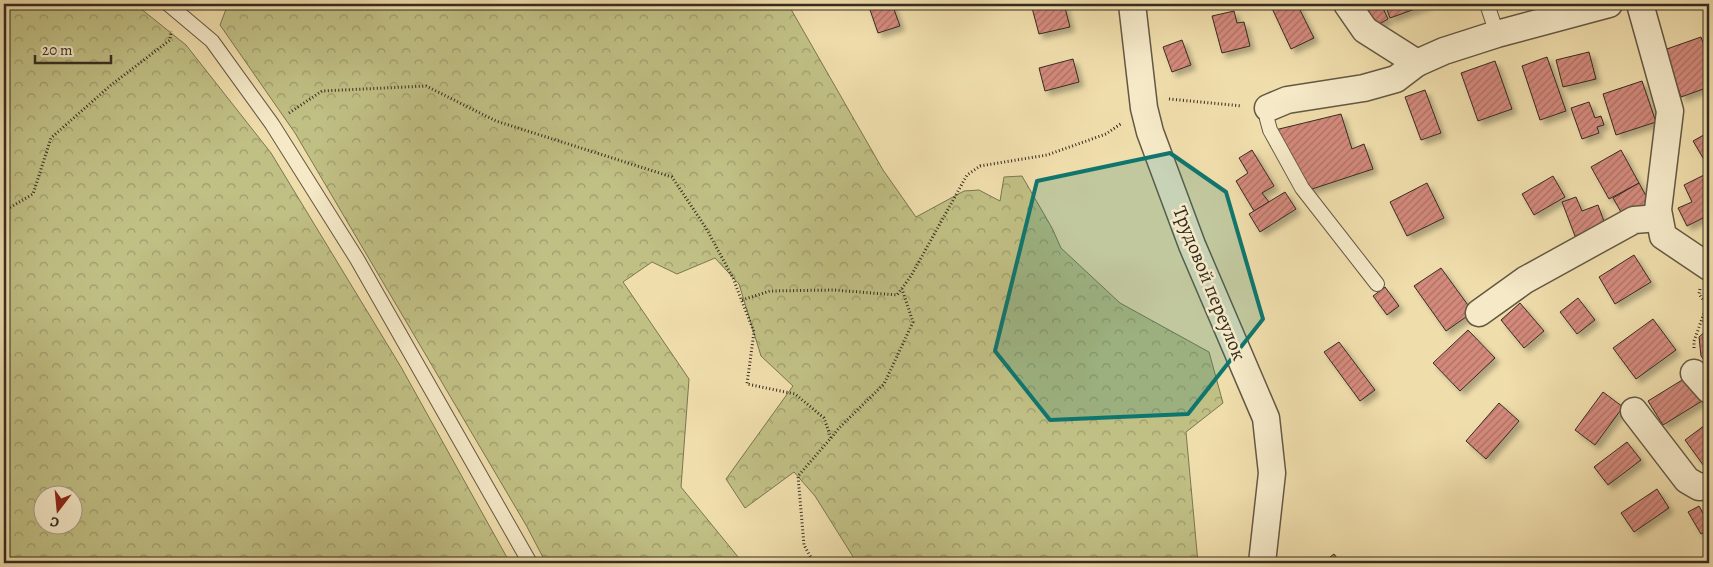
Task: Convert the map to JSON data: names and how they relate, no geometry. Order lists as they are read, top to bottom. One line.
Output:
{"streets":{"street":["Трудовой переулок"]},"scale_bar":"20 m","north":"bottom"}
